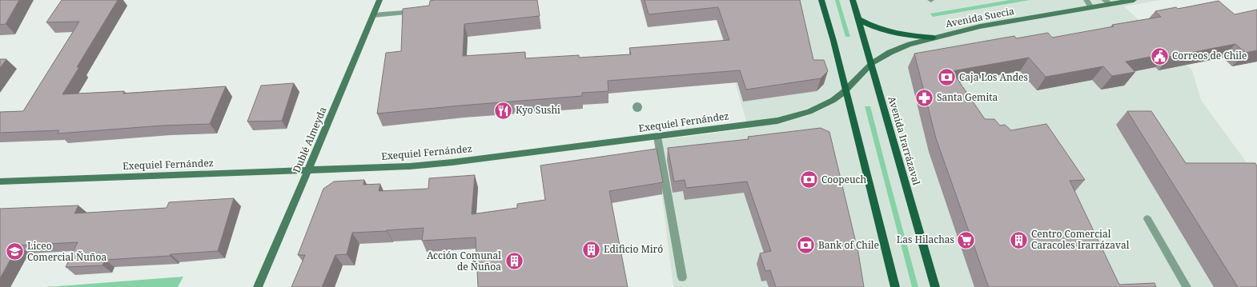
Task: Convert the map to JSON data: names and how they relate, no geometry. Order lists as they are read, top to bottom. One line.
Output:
{"streets":{"main road":["Avenida Irarrázaval"],"street":["Avenida Suecia","Exequiel Fernández","Dublé Almeyda"]},"crossings":[["Avenida Suecia","Exequiel Fernández"],["Avenida Suecia","Avenida Irarrázaval"],["Exequiel Fernández","Dublé Almeyda"]],"places":{"public building":["Correos de Chile"],"bank":["Caja Los Andes","Coopeuch","Bank of Chile"],"pharmacy":["Santa Gemita"],"restaurant":["Kyo Sushi"],"supermarket":["Las Hilachas"],"building":["Centro Comercial Caracoles Irarrázaval","Edificio Miró","Acción Comunal de Ñuñoa"],"school or university":["Liceo Comercial Ñuñoa"]}}
